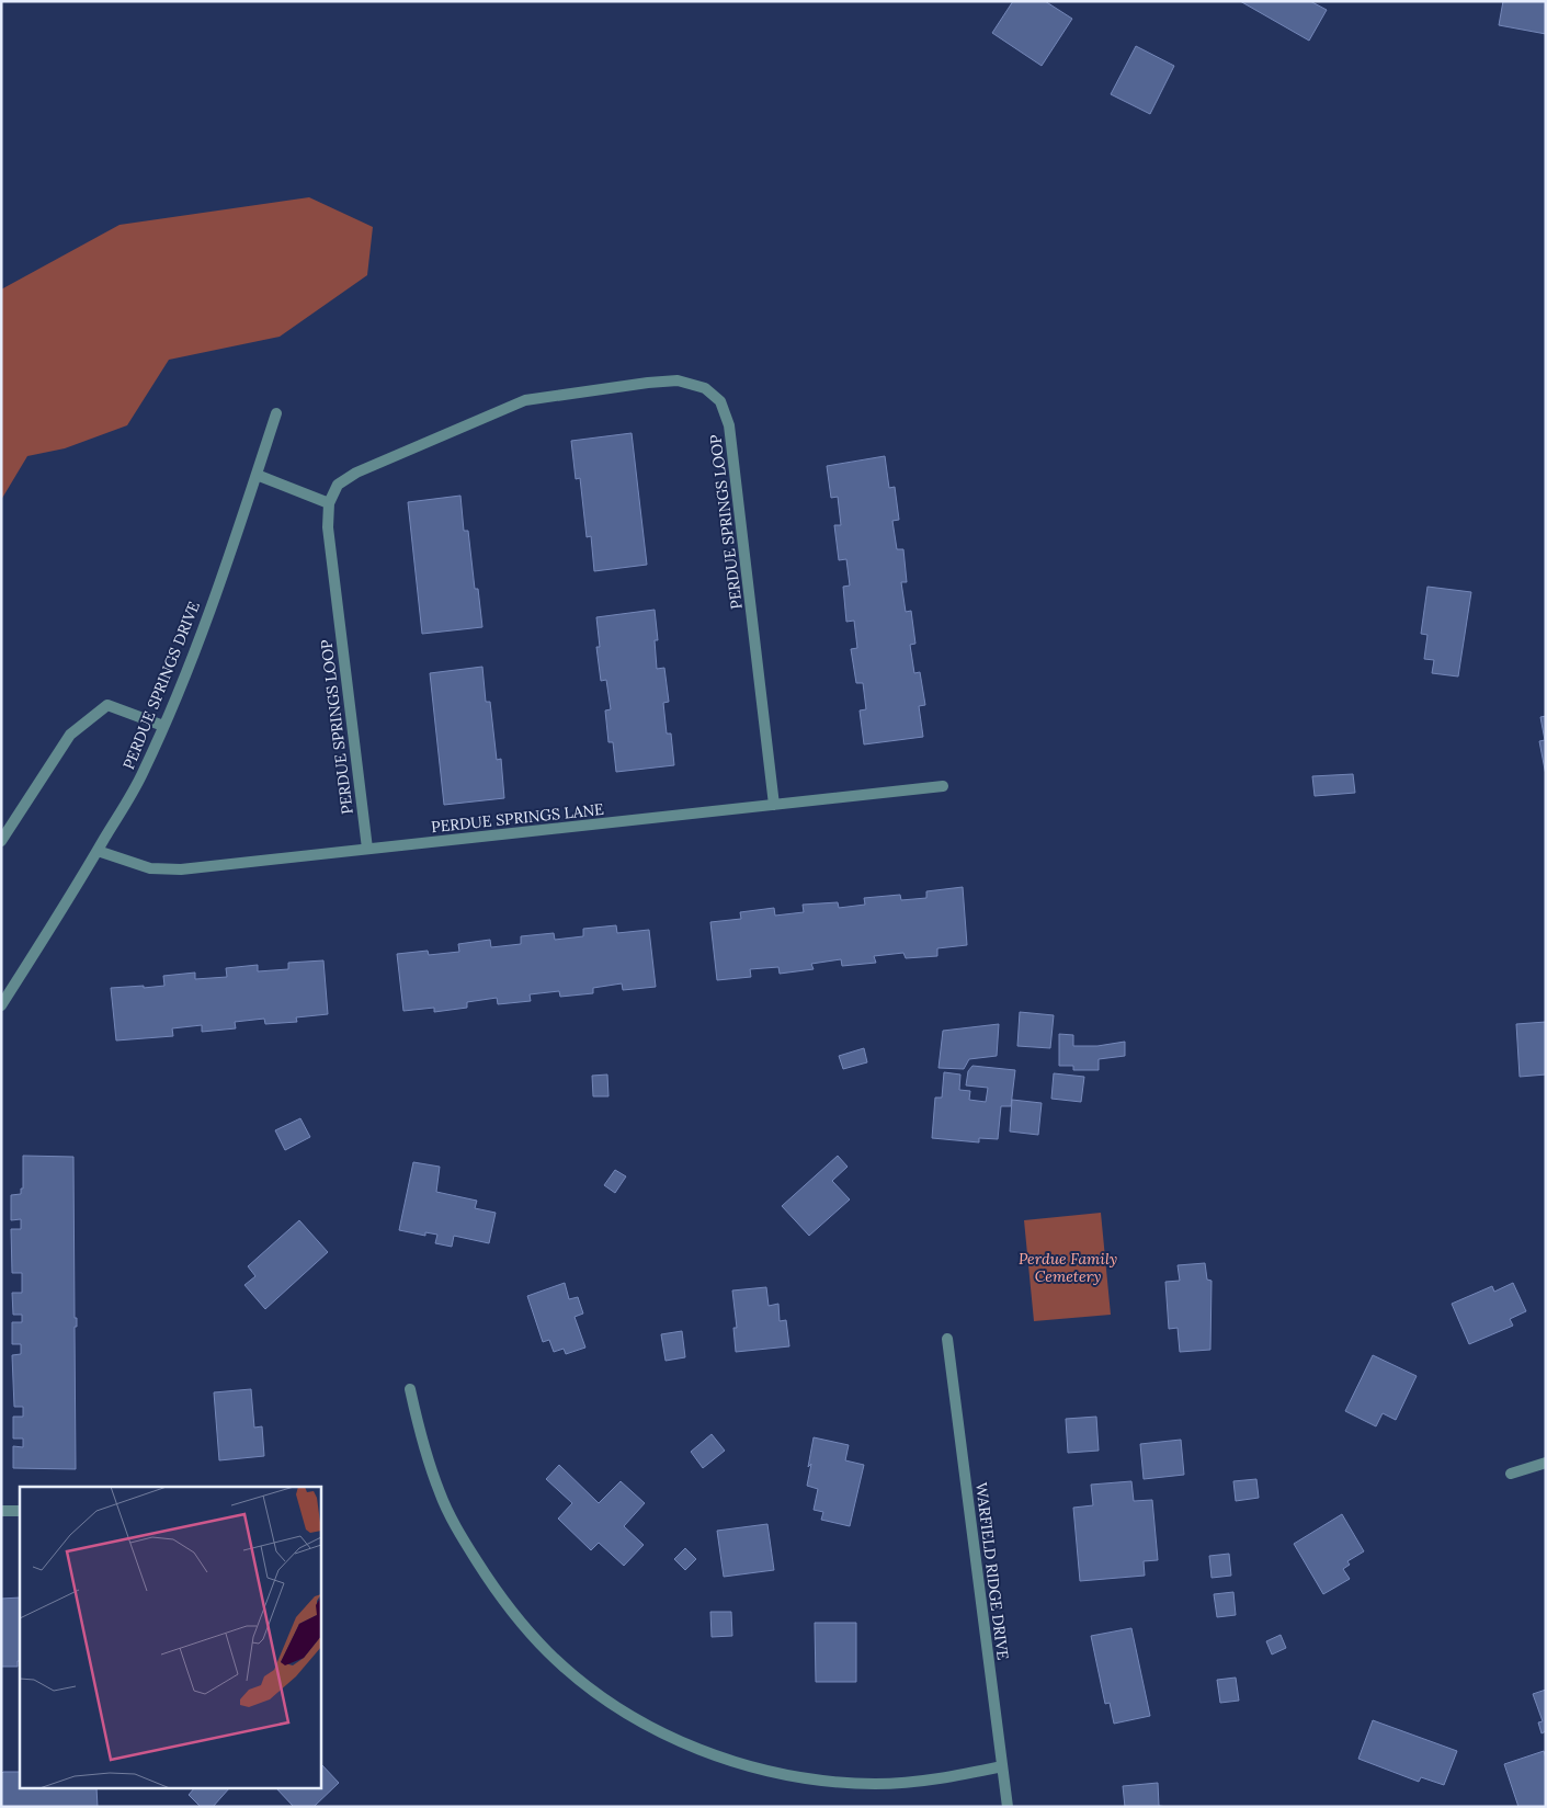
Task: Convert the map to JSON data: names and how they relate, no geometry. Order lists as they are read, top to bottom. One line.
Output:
{"streets":{"street":["PERDUE SPRINGS LOOP","PERDUE SPRINGS DRIVE","PERDUE SPRINGS LANE","WARFIELD RIDGE DRIVE"]},"crossings":[["PERDUE SPRINGS LOOP","PERDUE SPRINGS LANE"],["PERDUE SPRINGS DRIVE","PERDUE SPRINGS LANE"]],"parks":["Perdue Family Cemetery"]}
